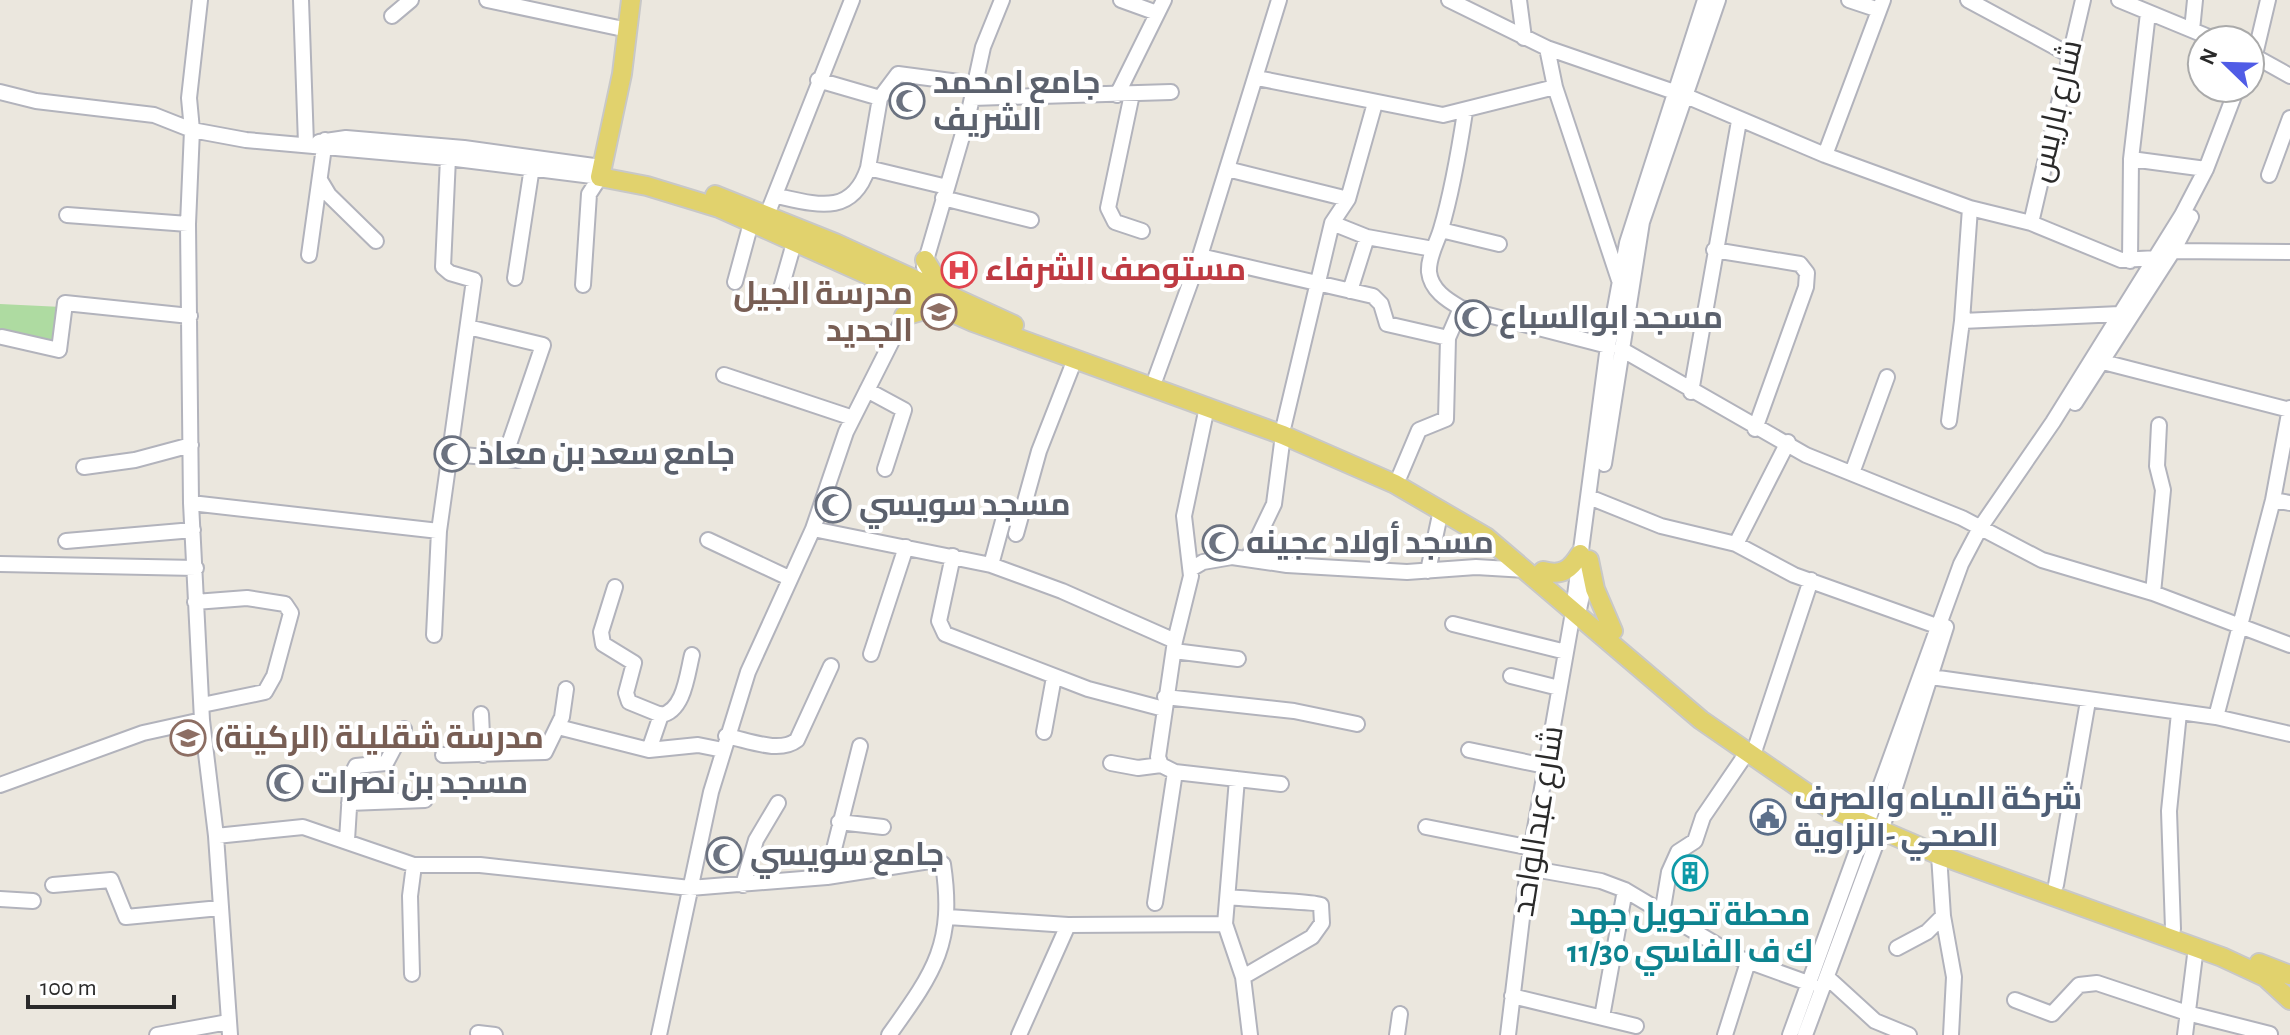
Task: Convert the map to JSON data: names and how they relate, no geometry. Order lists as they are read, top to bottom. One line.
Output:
{"streets":{"street":["شارع باريس","شارع عبدالواحد"]},"places":{"mosque":["جامع امحمد الشريف","مسجد ابوالسباع","جامع سعد بن معاذ","مسجد سويسي","مسجد أولاد عجينه","مسجد بن نصرات","جامع سويسي"],"hospital":["مستوصف الشرفاء"],"school or university":["مدرسة الجيل الجديد","مدرسة شقليلة (الركينة)"],"public building":["شركة المياه والصرف الصحي -الزاوية"],"building":["محطة تحويل جهد 11/30 ك ف الفاسي"]},"scale_bar":"100 m","north":"top left"}
